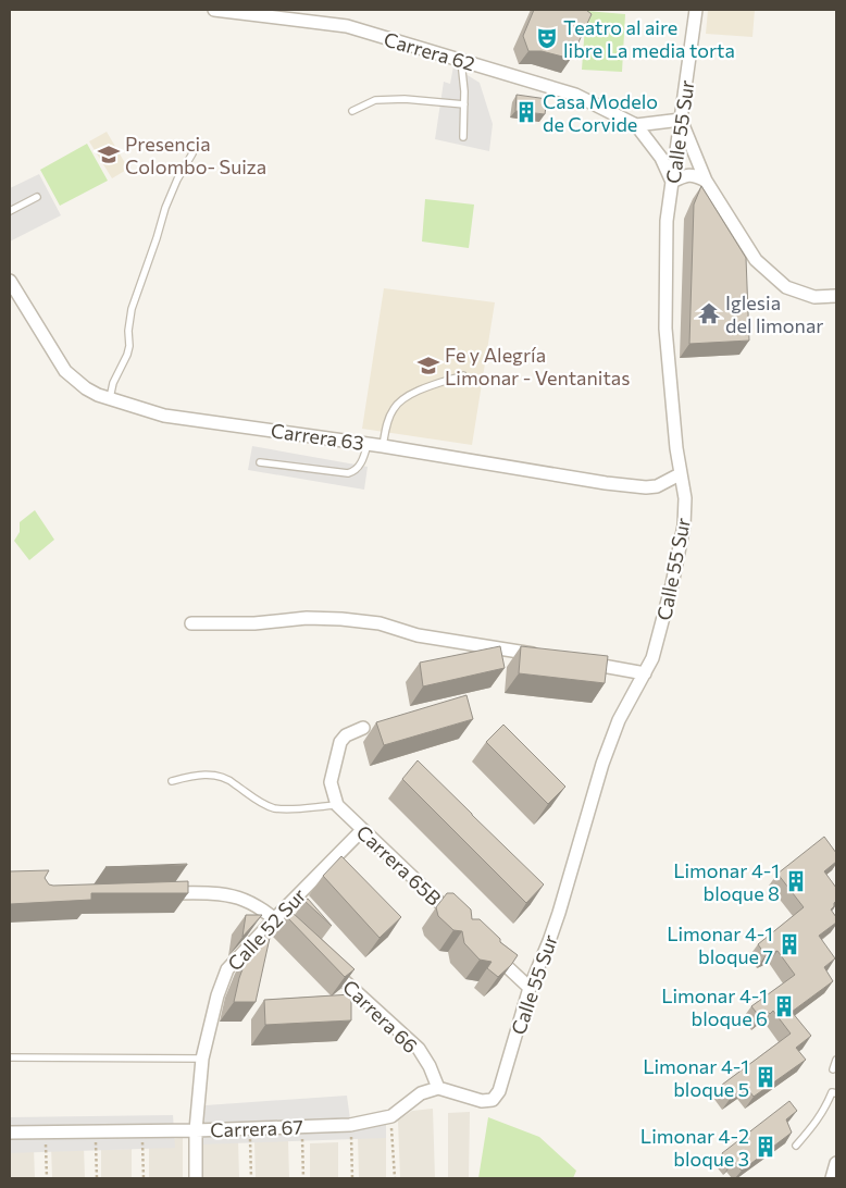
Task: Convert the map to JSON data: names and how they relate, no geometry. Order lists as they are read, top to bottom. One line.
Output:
{"streets":{"street":["Carrera 62","Calle 55 Sur","Carrera 63","Carrera 65B","Calle 52 Sur","Carrera 66","Carrera 67"]},"crossings":[["Carrera 62","Calle 55 Sur"],["Calle 55 Sur","Carrera 63"],["Calle 55 Sur","Carrera 66"],["Calle 55 Sur","Carrera 67"],["Carrera 65B","Calle 52 Sur"],["Calle 52 Sur","Carrera 67"],["Carrera 66","Carrera 67"]],"places":{"theatre":["Teatro al aire libre La media torta"],"building":["Casa Modelo de Corvide","Limonar 4-1 bloque 8","Limonar 4-1 bloque 7","Limonar 4-1 bloque 6","Limonar 4-1 bloque 5","Limonar 4-2 bloque 3"],"school or university":["Presencia Colombo- Suiza","Fe y Alegría Limonar - Ventanitas"],"temple":["Iglesia del limonar"]}}
